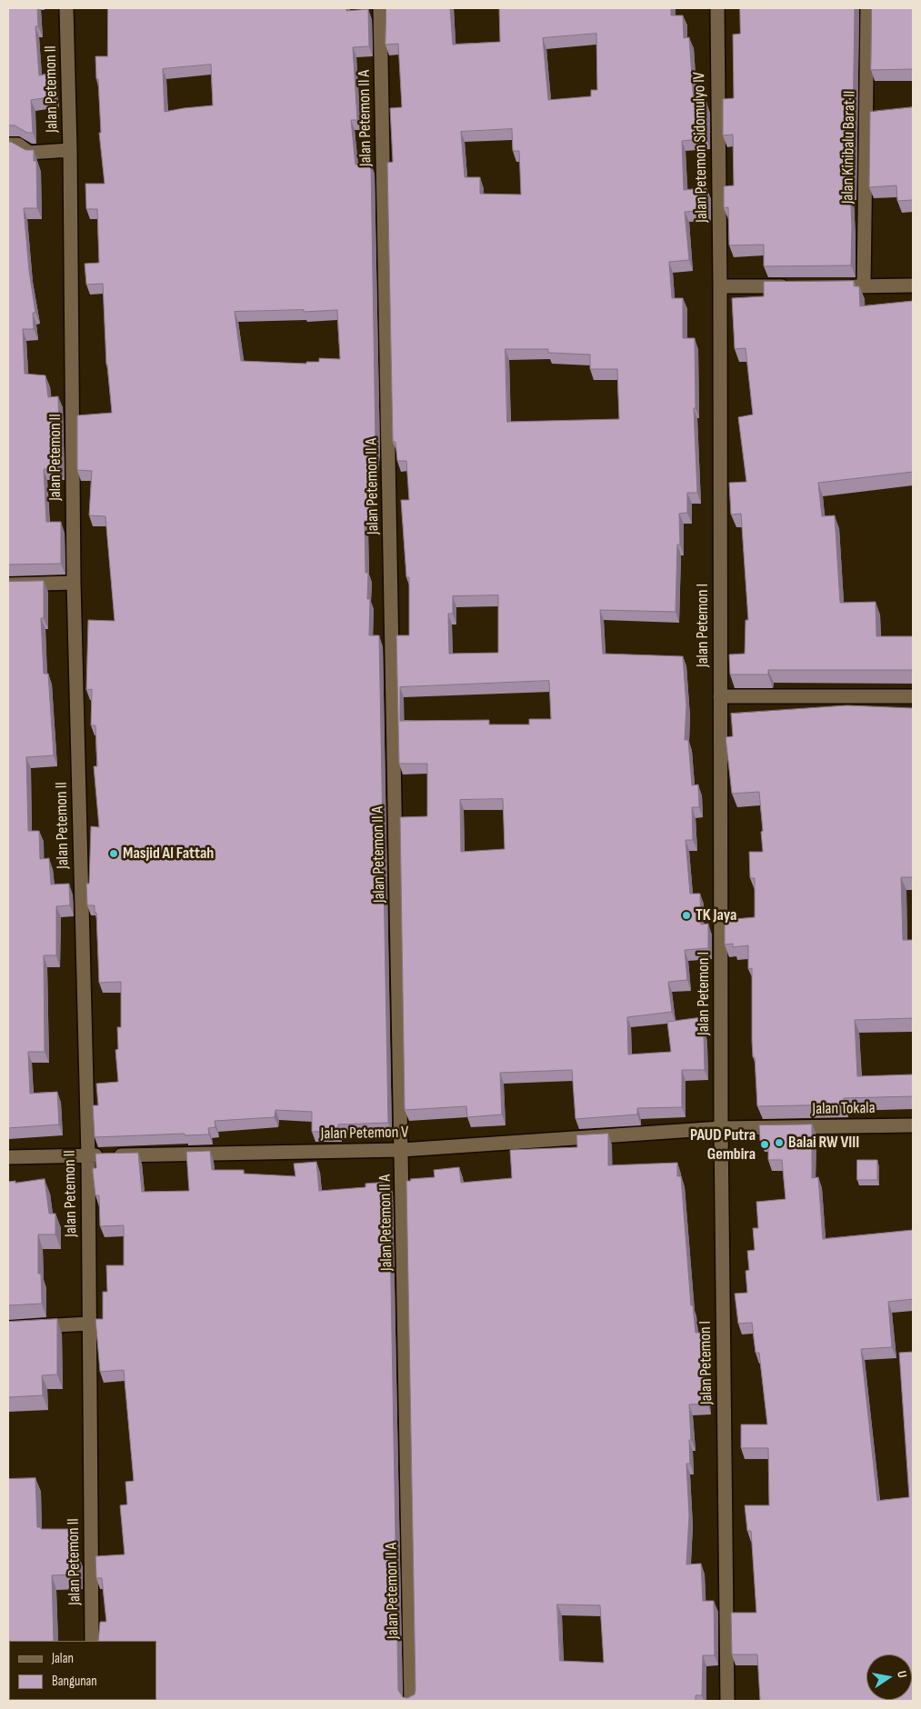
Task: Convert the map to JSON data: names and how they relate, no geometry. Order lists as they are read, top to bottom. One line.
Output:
{"streets":{"street":["Jalan Petemon II","Jalan Petemon II A","Jalan Petemon Sidomulyo IV","Jalan Kinibalu Barat II","Jalan Petemon I","Jalan Tokala","Jalan Petemon V"]},"crossings":[["Jalan Petemon II","Jalan Petemon V"],["Jalan Petemon II A","Jalan Petemon V"],["Jalan Petemon Sidomulyo IV","Jalan Petemon I"],["Jalan Petemon I","Jalan Tokala"],["Jalan Petemon I","Jalan Petemon V"],["Jalan Tokala","Jalan Petemon V"]],"places":["Masjid Al Fattah","TK Jaya","Balai RW VIII","PAUD Putra Gembira"],"legend":["Jalan","Bangunan"],"north":"right"}
